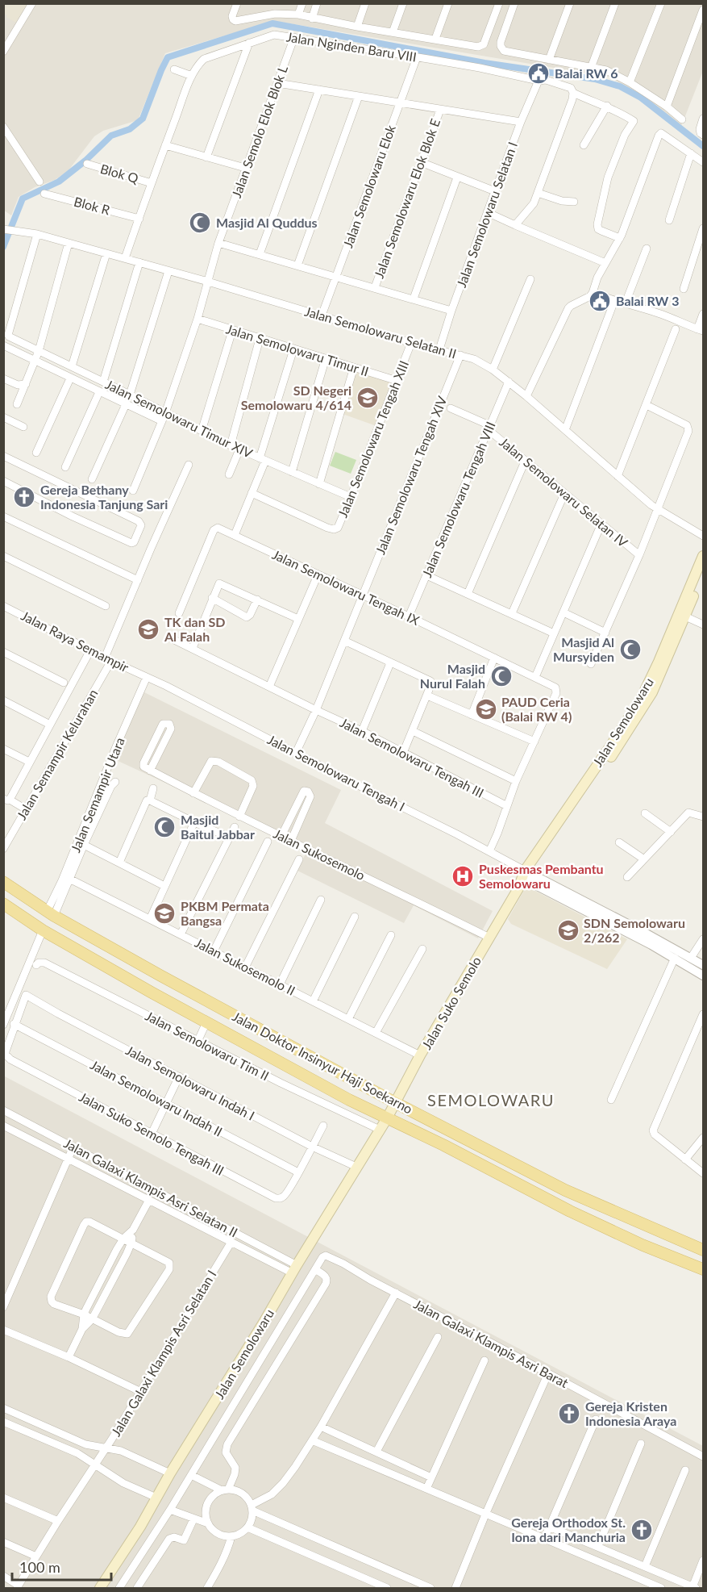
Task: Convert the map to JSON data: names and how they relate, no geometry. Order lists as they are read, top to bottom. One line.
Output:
{"streets":{"main road":["Jalan Semolowaru","Jalan Suko Semolo","Jalan Doktor Insinyur Haji Soekarno"],"street":["Jalan Nginden Baru VIII","Jalan Semolo Elok Blok L","Blok Q","Jalan Semolowaru Elok","Jalan Semolowaru Elok Blok E","Blok R","Jalan Semolowaru Selatan I","Jalan Semolowaru Selatan II","Jalan Semolowaru Timur II","Jalan Semolowaru Timur XIV","Jalan Semolowaru Tengah XIII","Jalan Semolowaru Tengah XIV","Jalan Semolowaru Selatan IV","Jalan Semolowaru Tengah VIII","Jalan Semolowaru Tengah IX","Jalan Raya Semampir","Jalan Semampir Kelurahan","Jalan Semolowaru Tengah III","Jalan Semolowaru Tengah I","Jalan Semampir Utara","Jalan Sukosemolo","Jalan Sukosemolo II","Jalan Semolowaru Tim II","Jalan Semolowaru Indah I","Jalan Semolowaru Indah II","Jalan Suko Semolo Tengah III","Jalan Galaxi Klampis Asri Selatan II","Jalan Galaxi Klampis Asri Barat","Jalan Galaxi Klampis Asri Selatan I"]},"crossings":[["Jalan Nginden Baru VIII","Jalan Semolo Elok Blok L"],["Jalan Nginden Baru VIII","Blok Q"],["Jalan Nginden Baru VIII","Jalan Semolowaru Elok"],["Jalan Nginden Baru VIII","Blok R"],["Jalan Nginden Baru VIII","Jalan Semolowaru Selatan I"],["Jalan Nginden Baru VIII","Jalan Semolowaru Selatan II"],["Jalan Semolo Elok Blok L","Jalan Semolowaru Selatan II"],["Jalan Semolo Elok Blok L","Jalan Semolowaru Timur II"],["Jalan Semolo Elok Blok L","Jalan Semolowaru Timur XIV"],["Jalan Semolowaru Elok","Jalan Semolowaru Selatan II"],["Jalan Semolowaru Selatan I","Jalan Semolowaru Selatan II"],["Jalan Semolowaru Selatan II","Jalan Semolowaru Timur XIV"],["Jalan Semolowaru Selatan II","Jalan Semolowaru Tengah XIII"],["Jalan Semolowaru Selatan II","Jalan Semolowaru Tengah XIV"],["Jalan Semolowaru Selatan II","Jalan Semolowaru Tengah VIII"],["Jalan Semolowaru Timur II","Jalan Semolowaru Tengah XIII"],["Jalan Semolowaru Timur XIV","Jalan Semolowaru Tengah XIII"],["Jalan Semolowaru Tengah XIV","Jalan Semolowaru Tengah IX"],["Jalan Semolowaru Tengah XIV","Jalan Semolowaru Tengah III"],["Jalan Semolowaru Tengah XIV","Jalan Semolowaru Tengah I"],["Jalan Semolowaru Selatan IV","Jalan Semolowaru Tengah VIII"],["Jalan Semolowaru Tengah VIII","Jalan Semolowaru Tengah IX"],["Jalan Raya Semampir","Jalan Semampir Kelurahan"],["Jalan Raya Semampir","Jalan Semolowaru Tengah I"],["Jalan Raya Semampir","Jalan Semampir Utara"],["Jalan Semolowaru","Jalan Semolowaru Tengah I"],["Jalan Semolowaru","Jalan Suko Semolo"],["Jalan Semolowaru","Jalan Semolowaru Tim II"],["Jalan Semolowaru","Jalan Doktor Insinyur Haji Soekarno"],["Jalan Semolowaru","Jalan Semolowaru Indah I"],["Jalan Semolowaru","Jalan Galaxi Klampis Asri Selatan II"],["Jalan Semolowaru Tengah I","Jalan Semampir Utara"],["Jalan Semolowaru Tengah I","Jalan Suko Semolo"],["Jalan Semampir Utara","Jalan Doktor Insinyur Haji Soekarno"],["Jalan Sukosemolo","Jalan Suko Semolo"],["Jalan Sukosemolo II","Jalan Suko Semolo"],["Jalan Suko Semolo","Jalan Doktor Insinyur Haji Soekarno"],["Jalan Semolowaru Indah I","Jalan Suko Semolo Tengah III"],["Jalan Semolowaru Indah II","Jalan Suko Semolo Tengah III"],["Jalan Galaxi Klampis Asri Selatan II","Jalan Galaxi Klampis Asri Selatan I"]],"districts":["SEMOLOWARU"],"places":{"public building":["Balai RW 6","Balai RW 3"],"mosque":["Masjid Al Quddus","Masjid Al Mursyiden","Masjid Nurul Falah","Masjid Baitul Jabbar"],"school or university":["SD Negeri Semolowaru 4/614","TK dan SD Al Falah","PAUD Ceria (Balai RW 4)","PKBM Permata Bangsa","SDN Semolowaru 2/262"],"church":["Gereja Bethany Indonesia Tanjung Sari","Gereja Kristen Indonesia Araya","Gereja Orthodox St. Iona dari Manchuria"],"hospital":["Puskesmas Pembantu Semolowaru"]},"scale_bar":"100 m"}
